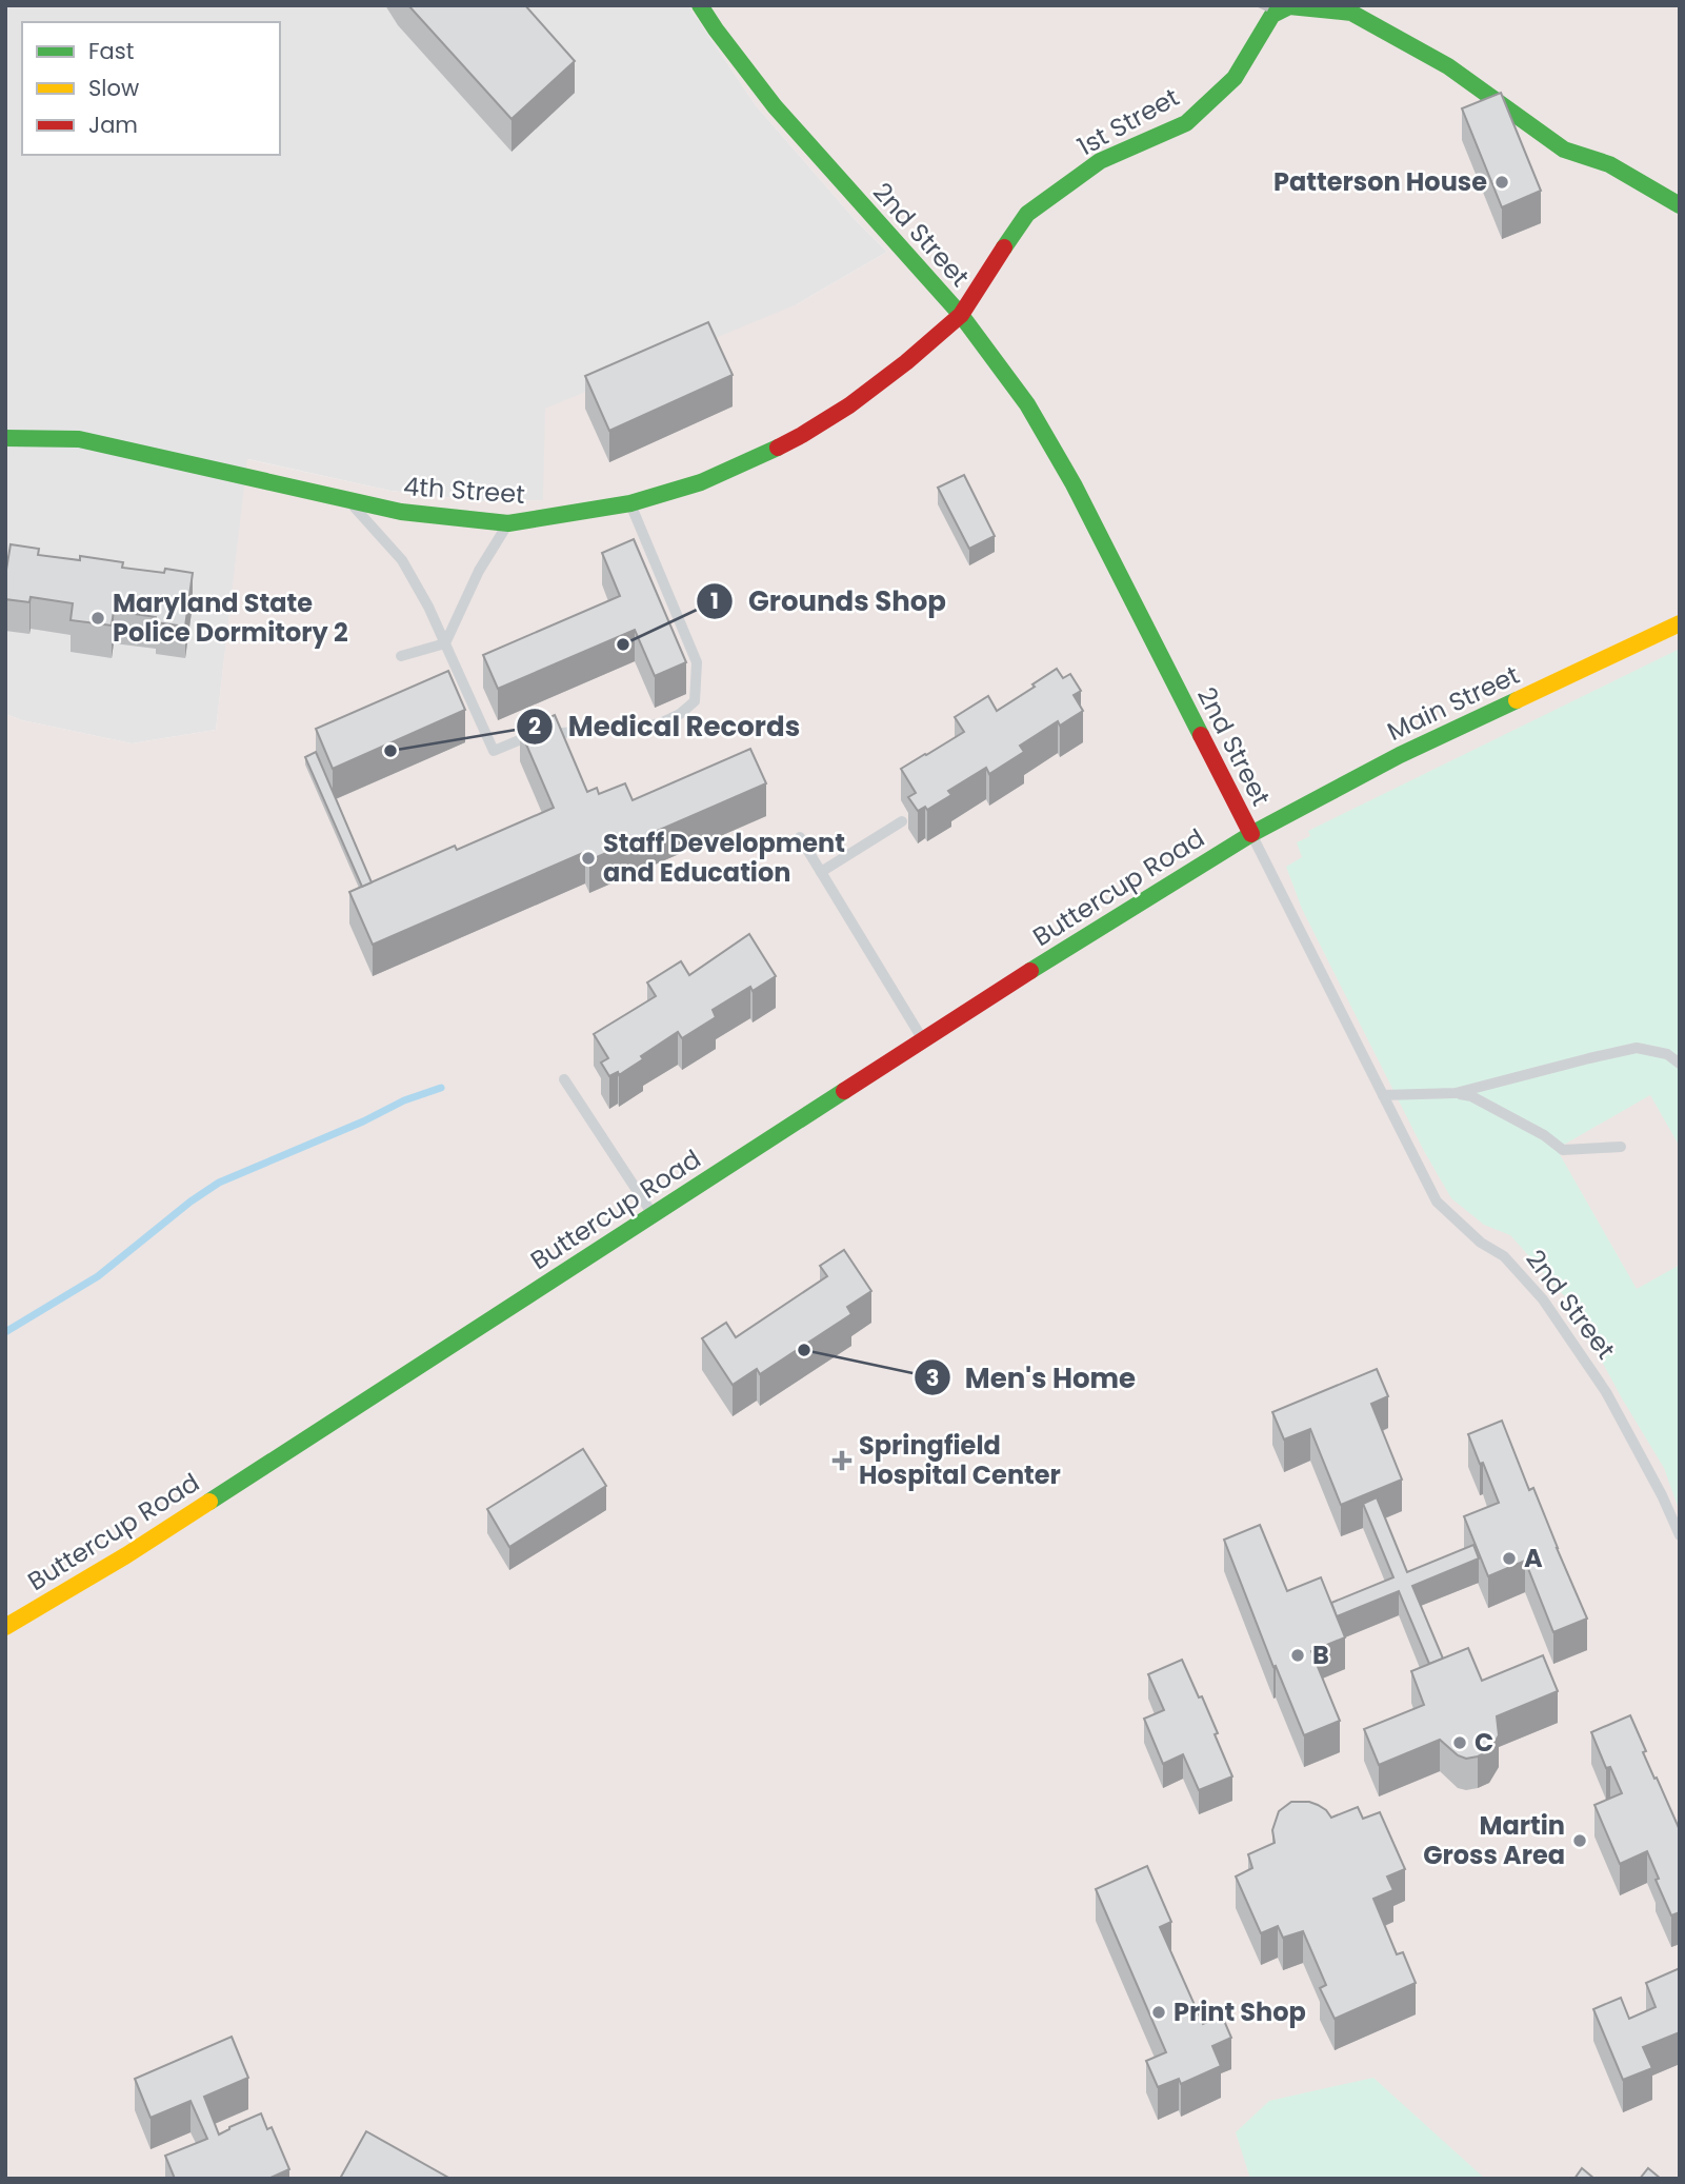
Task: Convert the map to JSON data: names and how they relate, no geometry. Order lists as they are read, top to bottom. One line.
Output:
{"streets":{"street":["1st Street","2nd Street","4th Street","Main Street","Buttercup Road"]},"crossings":[["1st Street","2nd Street"],["1st Street","4th Street"],["2nd Street","4th Street"],["2nd Street","Main Street"],["2nd Street","Buttercup Road"],["Main Street","Buttercup Road"]],"places":{"other":["Patterson House","Maryland State Police Dormitory 2","Grounds Shop","Medical Records","Staff Development and Education","Men's Home","A","B","C","Martin Gross Area","Print Shop"],"health":["Springfield Hospital Center"]},"legend":["Fast","Slow","Jam"]}
